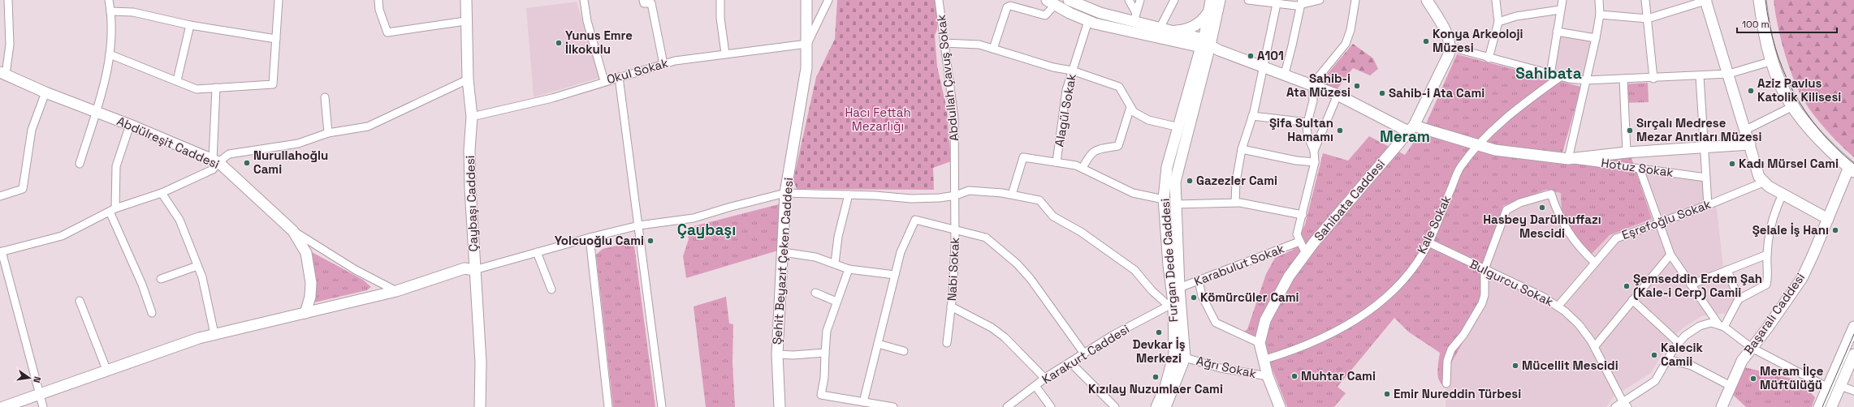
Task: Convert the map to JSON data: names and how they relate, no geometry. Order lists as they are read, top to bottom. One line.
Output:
{"streets":{"street":["Okul Sokak","Abdullah Çavuş Sokak","Alagül Sokak","Abdülreşit Caddesi","Hotuz Sokak","Sahibata Caddesi","Çaybaşı Caddesi","Eşrefoğlu Sokak","Kale Sokak","Furgan Dede Caddesi","Şehit Beyazıt Çeken Caddesi","Karabulut Sokak","Nabi Sokak","Bulgurcu Sokak","Başaralı Caddesi","Karakurt Caddesi","Ağrı Sokak"]},"crossings":[["Okul Sokak","Çaybaşı Caddesi"],["Okul Sokak","Şehit Beyazıt Çeken Caddesi"],["Abdullah Çavuş Sokak","Nabi Sokak"],["Sahibata Caddesi","Kale Sokak"],["Sahibata Caddesi","Ağrı Sokak"],["Eşrefoğlu Sokak","Bulgurcu Sokak"],["Kale Sokak","Bulgurcu Sokak"],["Furgan Dede Caddesi","Karabulut Sokak"],["Furgan Dede Caddesi","Karakurt Caddesi"],["Furgan Dede Caddesi","Ağrı Sokak"]],"districts":["Sahibata","Meram","Çaybaşı"],"parks":["Hacı Fettah Mezarlığı"],"places":["Konya Arkeoloji Müzesi","Yunus Emre İlkokulu","A101","Sahib-i Ata Müzesi","Aziz Pavlus Katolik Kilisesi","Sahib-i Ata Cami","Şifa Sultan Hamamı","Sırçalı Medrese Mezar Anıtları Müzesi","Nurullahoğlu Cami","Kadı Mürsel Cami","Gazezler Cami","Hasbey Darülhuffazı Mescidi","Şelale İş Hanı","Yolcuoğlu Cami","Şemseddin Erdem Şah (Kale-i Cerp) Camii","Kömürcüler Cami","Devkar İş Merkezi","Kalecik Camii","Mücellit Mescidi","Muhtar Cami","Kızılay Nuzumlaer Cami","Meram İlçe Müftülüğü","Emir Nureddin Türbesi"],"scale_bar":"100 m","north":"right"}
